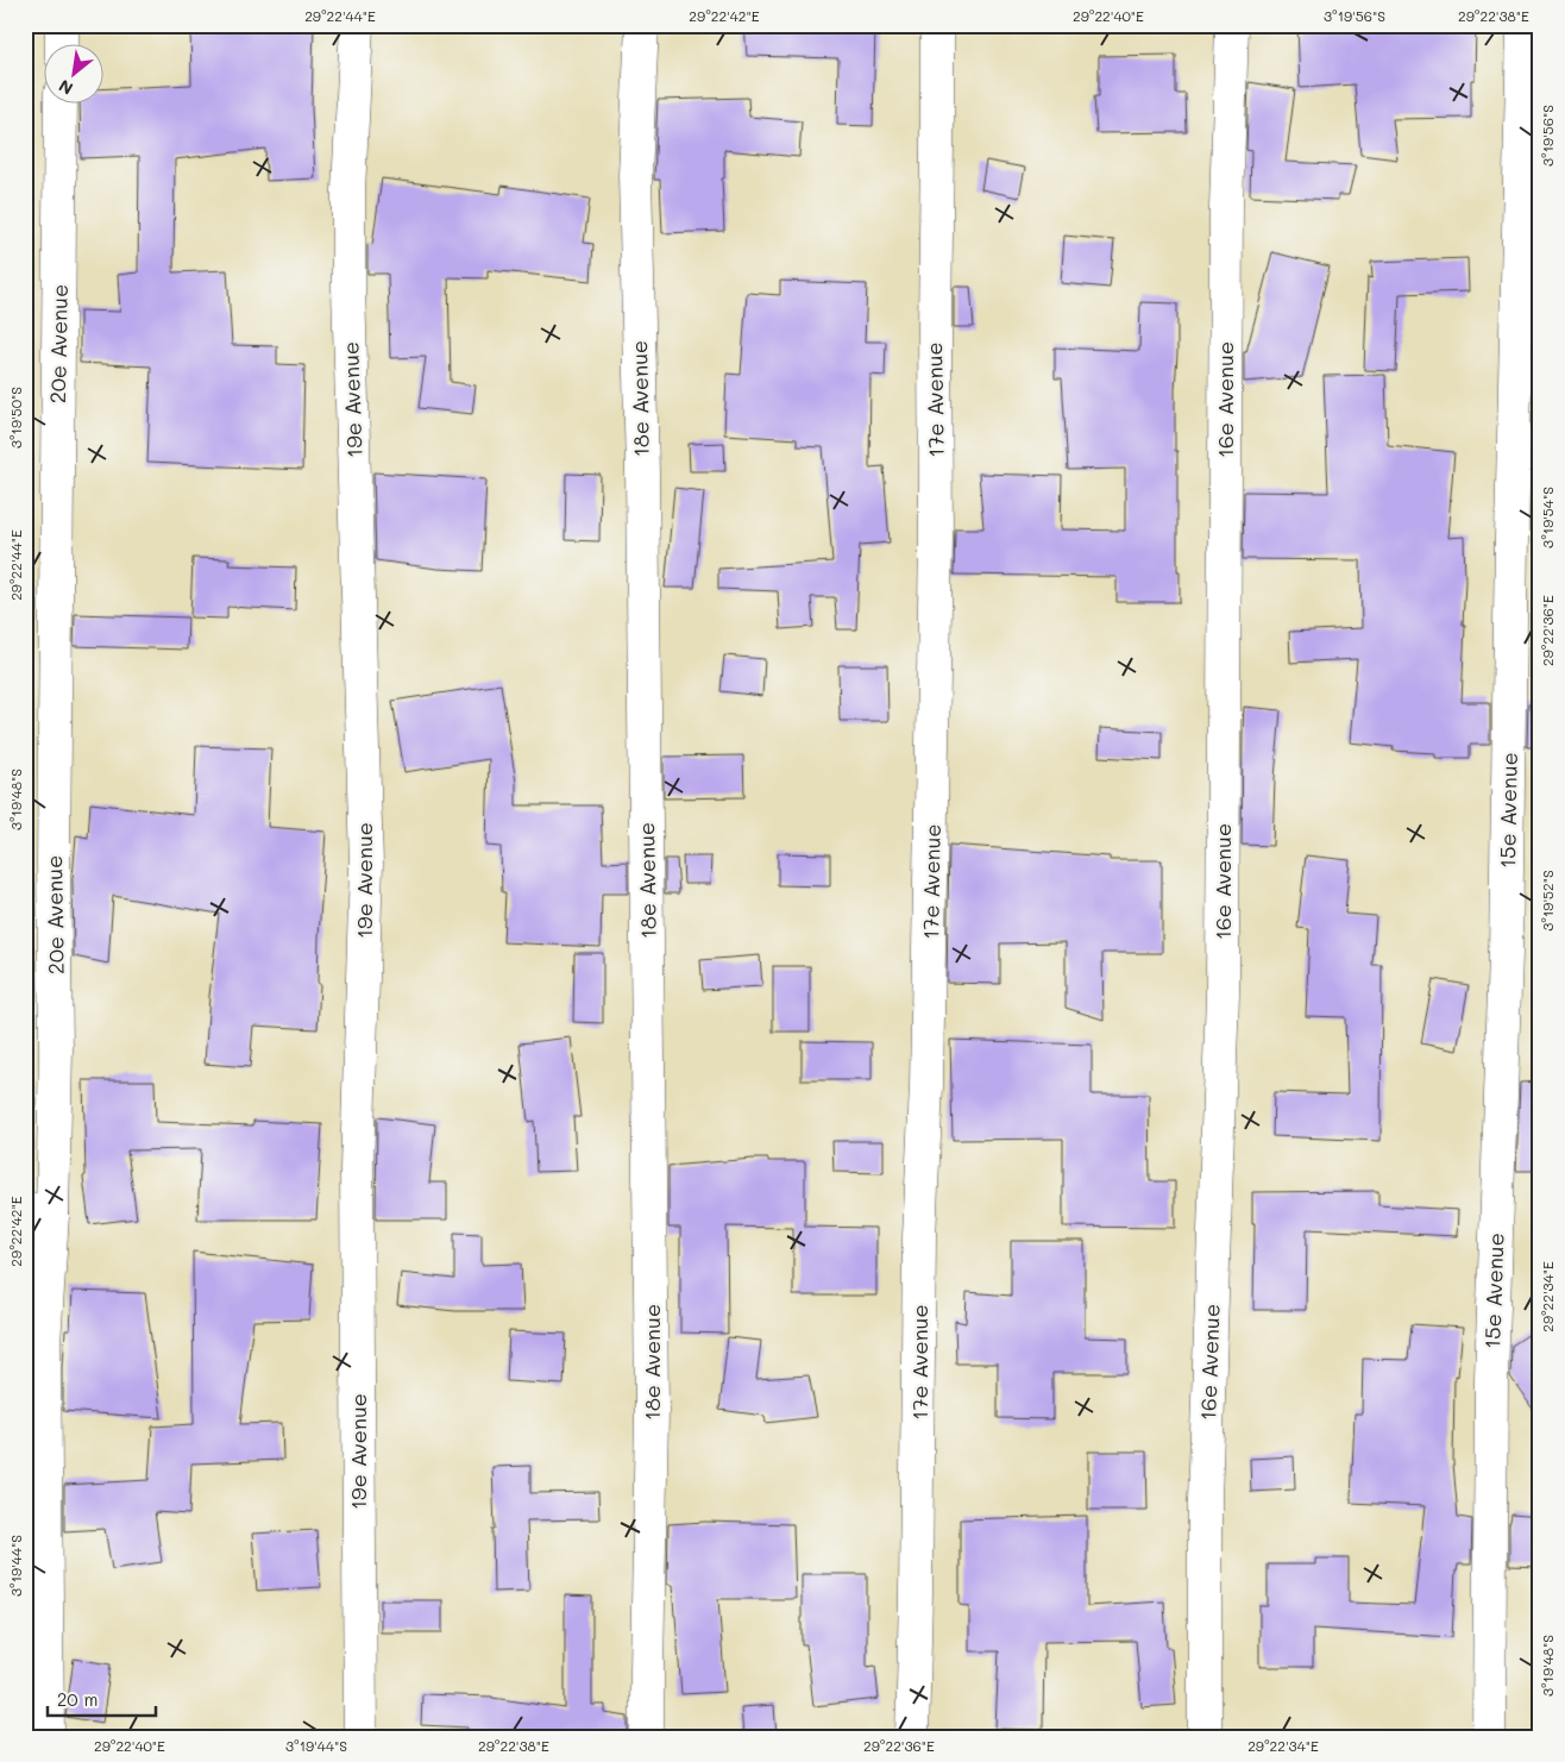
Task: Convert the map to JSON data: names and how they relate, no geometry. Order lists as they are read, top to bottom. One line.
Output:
{"streets":{"street":["20e Avenue","18e Avenue","19e Avenue","17e Avenue","16e Avenue","15e Avenue"]},"scale_bar":"20 m","north":"bottom left","coordinates":["29°22'44\"E","29°22'42\"E","29°22'40\"E","3°19'56\"S","29°22'38\"E","3°19'50\"S","3°19'54\"S","29°22'36\"E","3°19'48\"S","3°19'52\"S","29°22'34\"E","3°19'44\"S"]}
